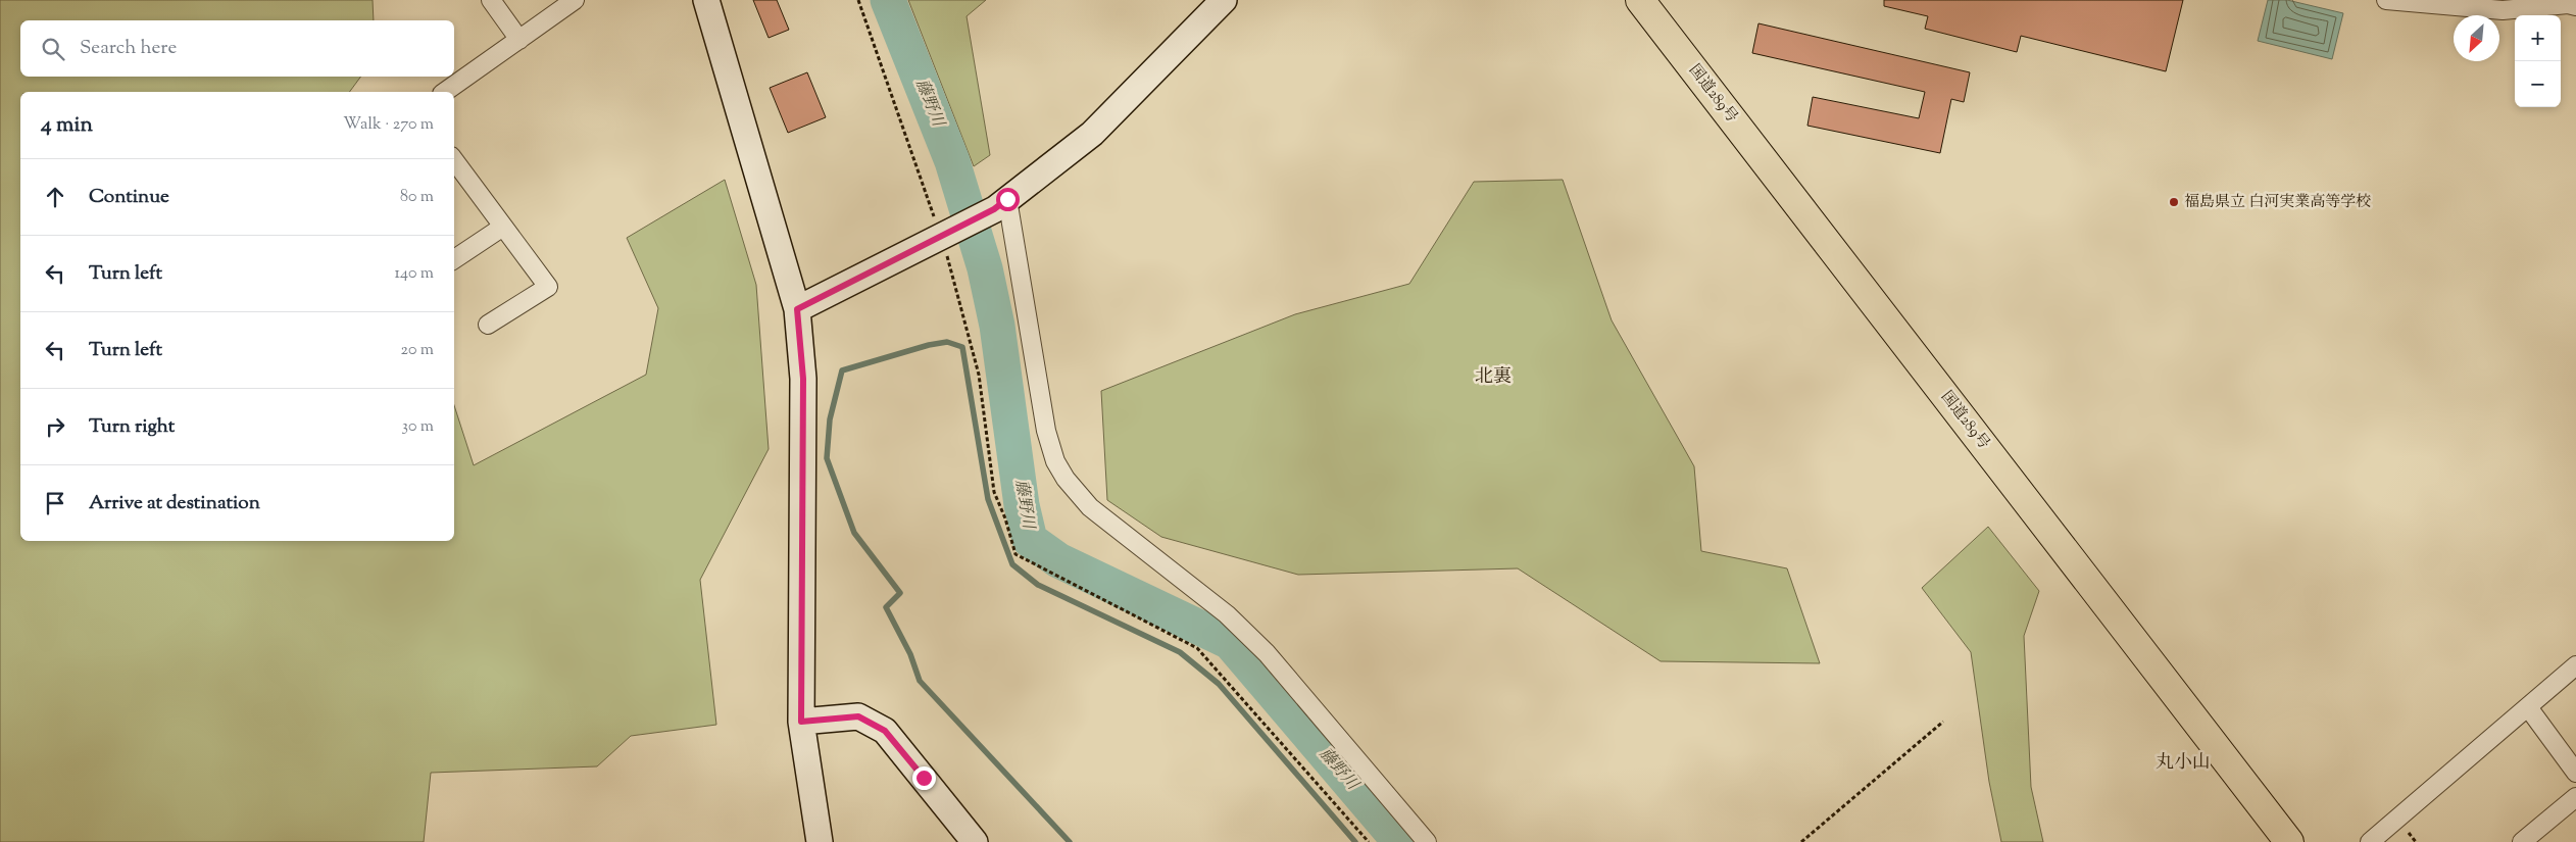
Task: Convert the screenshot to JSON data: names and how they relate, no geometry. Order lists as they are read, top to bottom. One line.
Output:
{"streets":{"highway":["国道289号"]},"districts":["北裏","丸小山"],"water":["藤野川"],"places":["福島県立 白河実業高等学校"],"north":"bottom left","page":{"map_buttons":["+","−"],"search":"Search here","heading":["4 min","Walk · 270 m"],"list":[["Continue","80 m"],["Turn left","140 m"],["Turn left","20 m"],["Turn right","30 m"],"Arrive at destination"]}}
